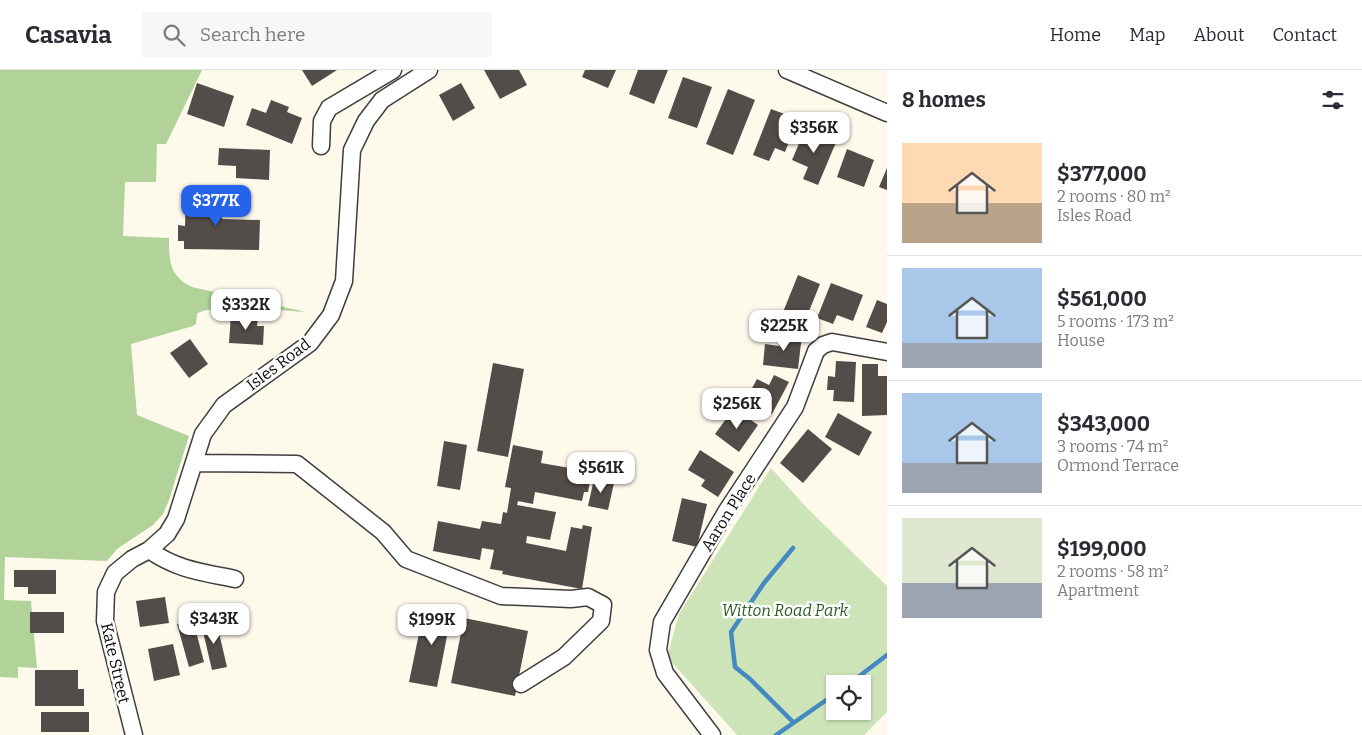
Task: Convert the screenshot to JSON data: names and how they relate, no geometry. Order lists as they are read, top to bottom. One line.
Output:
{"streets":{"street":["Isles Road","Aaron Place","Kate Street"]},"crossings":[["Isles Road","Kate Street"]],"parks":["Witton Road Park"],"page":{"header":"Casavia","search":"Search here","nav":["Home","Map","About","Contact"],"heading":"8 homes","price":["$356K","$377K","$332K","$225K","$256K","$561K","$343K","$199K"],"list":[{"name":"$377,000","note":"2 rooms · 80 m² · Isles Road"},{"name":"$561,000","note":"5 rooms · 173 m² · House"},{"name":"$343,000","note":"3 rooms · 74 m² · Ormond Terrace"},{"name":"$199,000","note":"2 rooms · 58 m² · Apartment"}]}}
